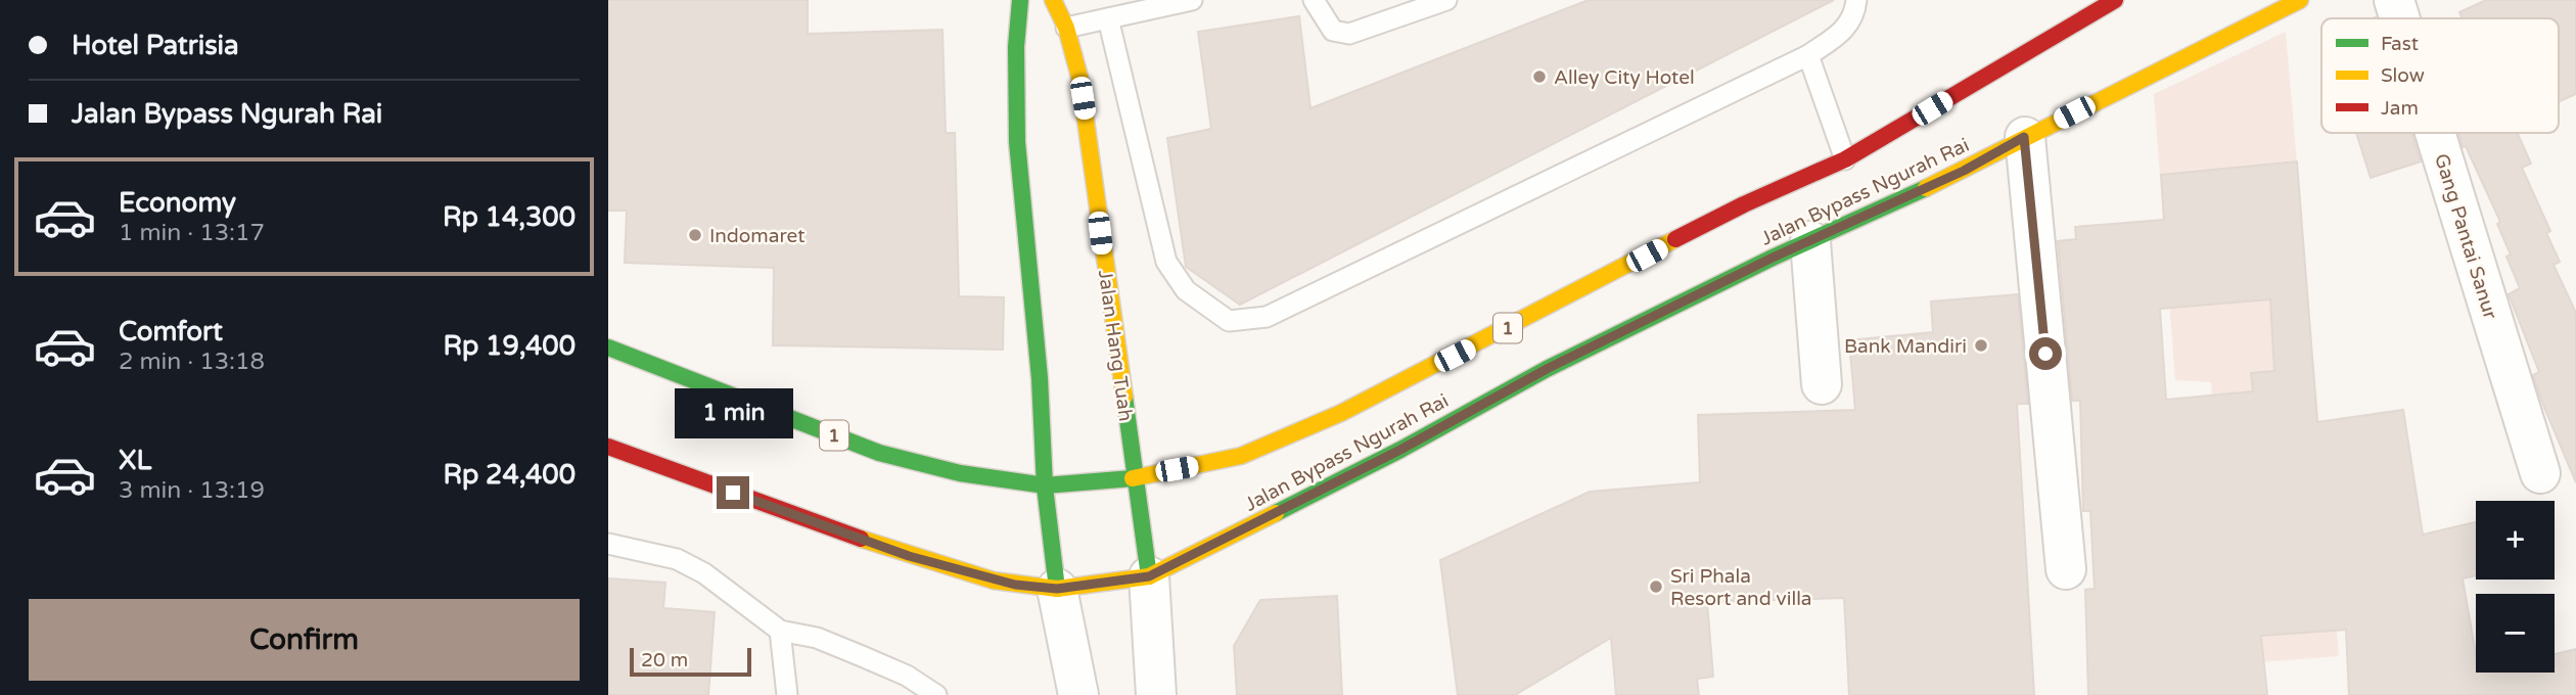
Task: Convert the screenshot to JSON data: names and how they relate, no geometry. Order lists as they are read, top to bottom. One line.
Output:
{"streets":{"main road":["Jalan Bypass Ngurah Rai","1","Jalan Hang Tuah"],"street":["Gang Pantai Sanur"]},"crossings":[["Jalan Bypass Ngurah Rai","Jalan Hang Tuah"]],"places":["Alley City Hotel","Indomaret","Bank Mandiri","Sri Phala Resort and villa"],"legend":["Fast","Slow","Jam"],"scale_bar":"20 m","page":{"banner":["Hotel Patrisia","Jalan Bypass Ngurah Rai"],"list":[{"name":"Economy","note":"1 min · 13:17","value":"Rp 14,300"},{"name":"Comfort","note":"2 min · 13:18","value":"Rp 19,400"},{"name":"XL","note":"3 min · 13:19","value":"Rp 24,400"}],"bubble":"1 min","map_buttons":["+","−"],"buttons":"Confirm","scale":"20 m"}}
